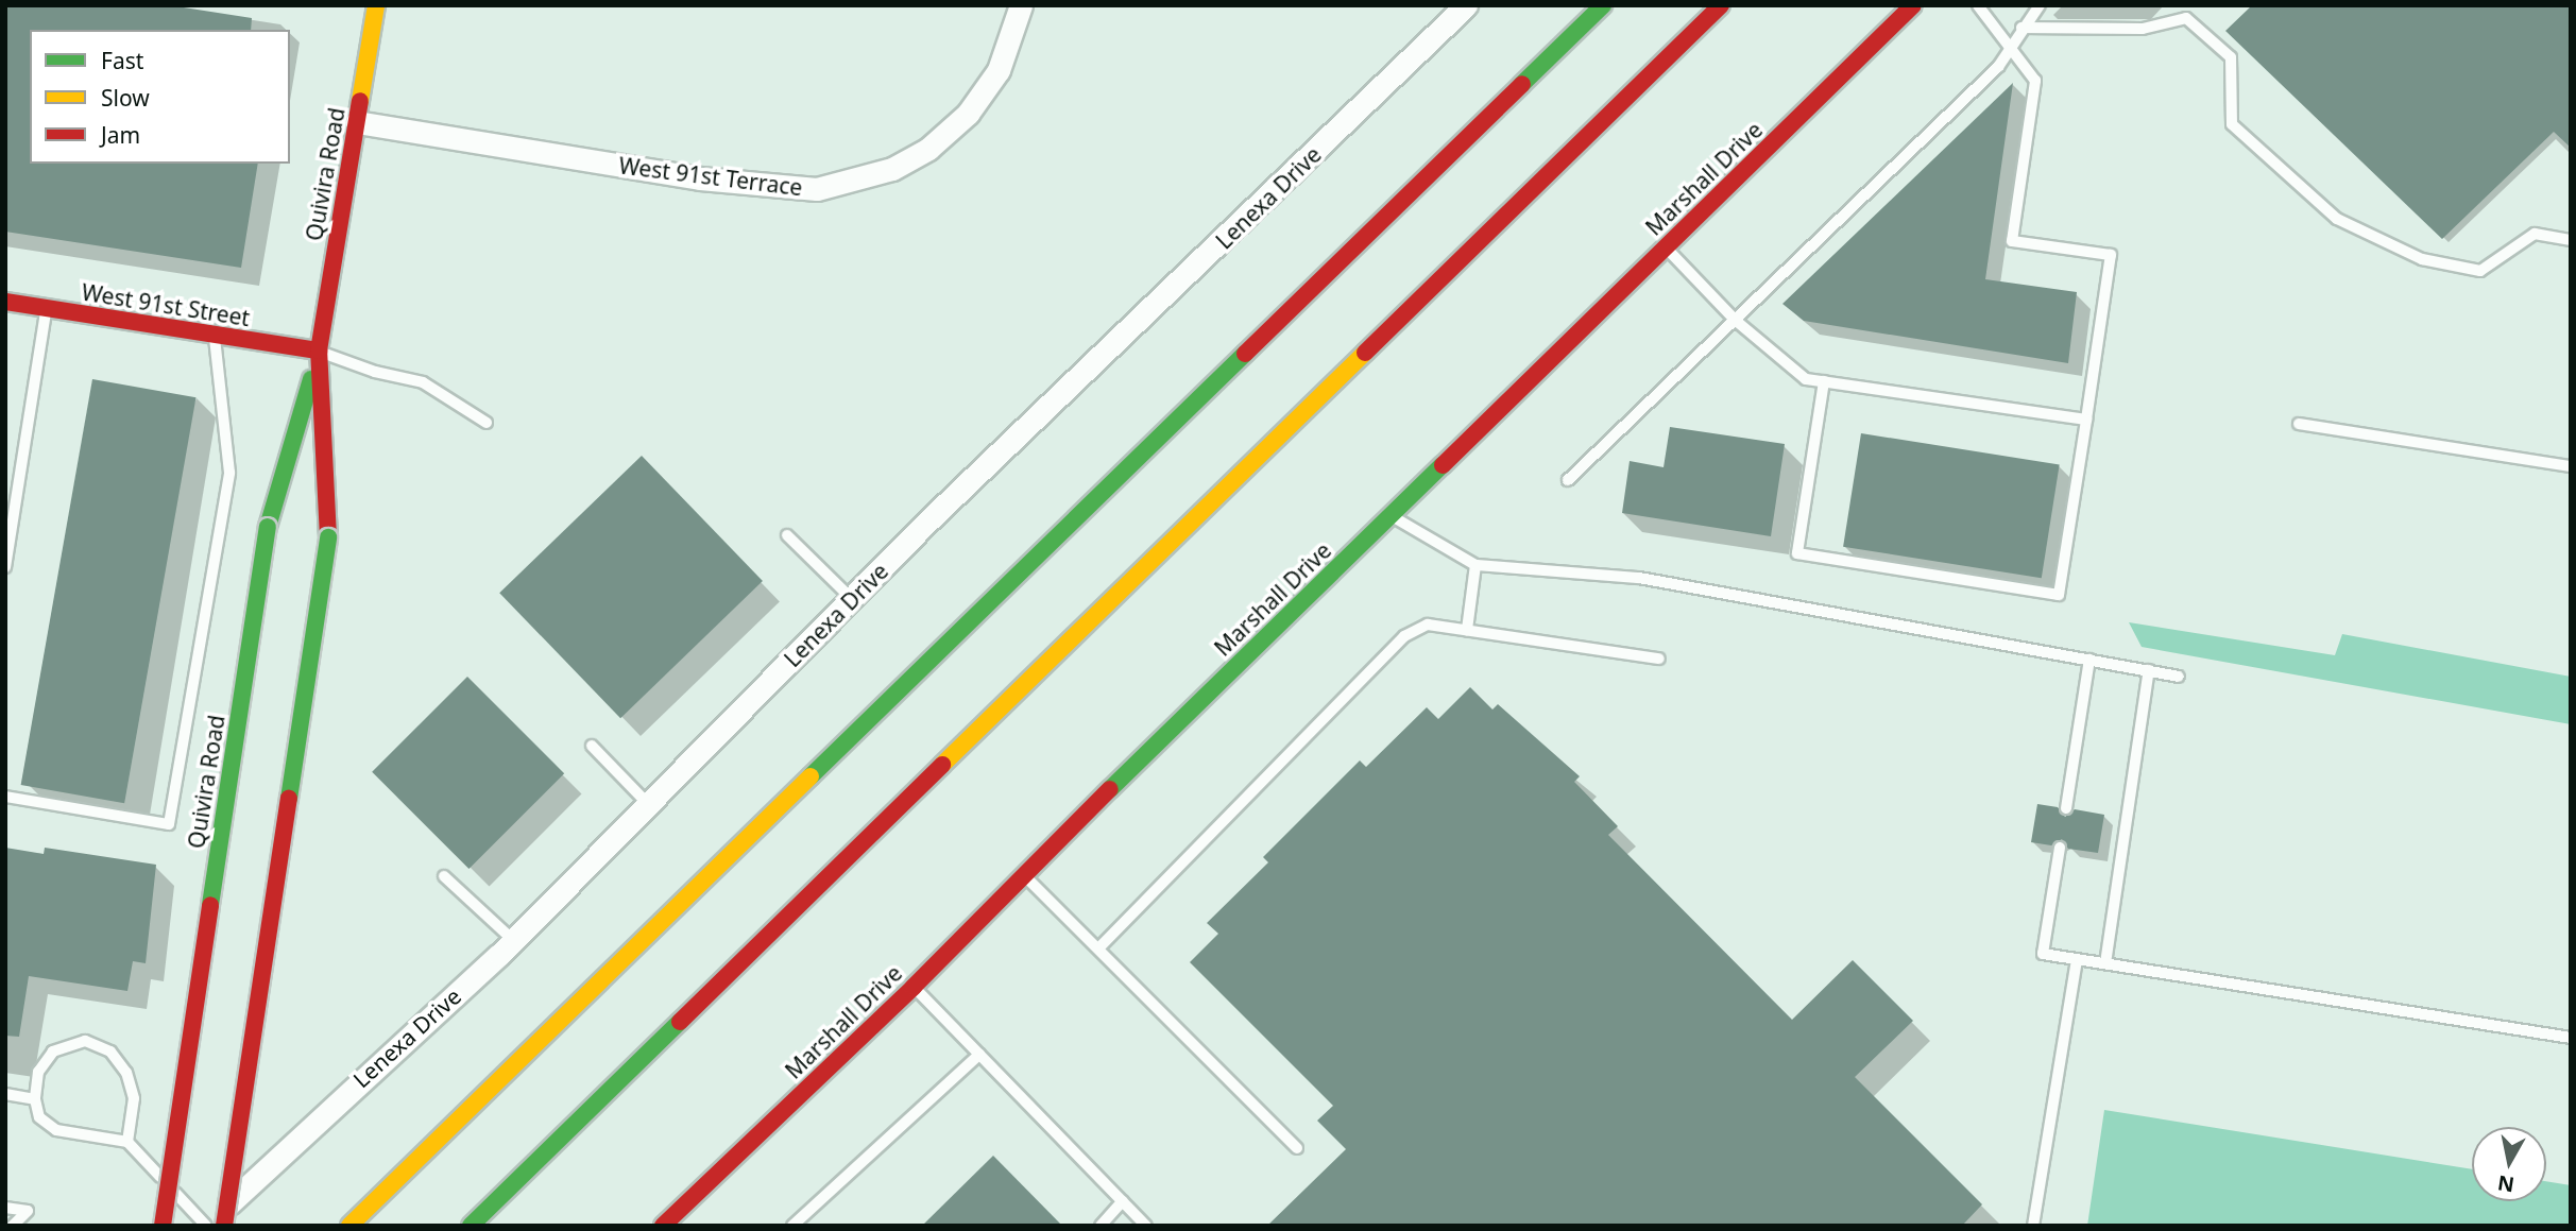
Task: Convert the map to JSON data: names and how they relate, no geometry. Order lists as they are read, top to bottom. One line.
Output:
{"streets":{"main road":["Quivira Road","Marshall Drive","West 91st Street"],"street":["West 91st Terrace","Lenexa Drive"]},"crossings":[["Quivira Road","West 91st Terrace"],["Quivira Road","West 91st Street"]],"legend":["Fast","Slow","Jam"],"north":"bottom"}
